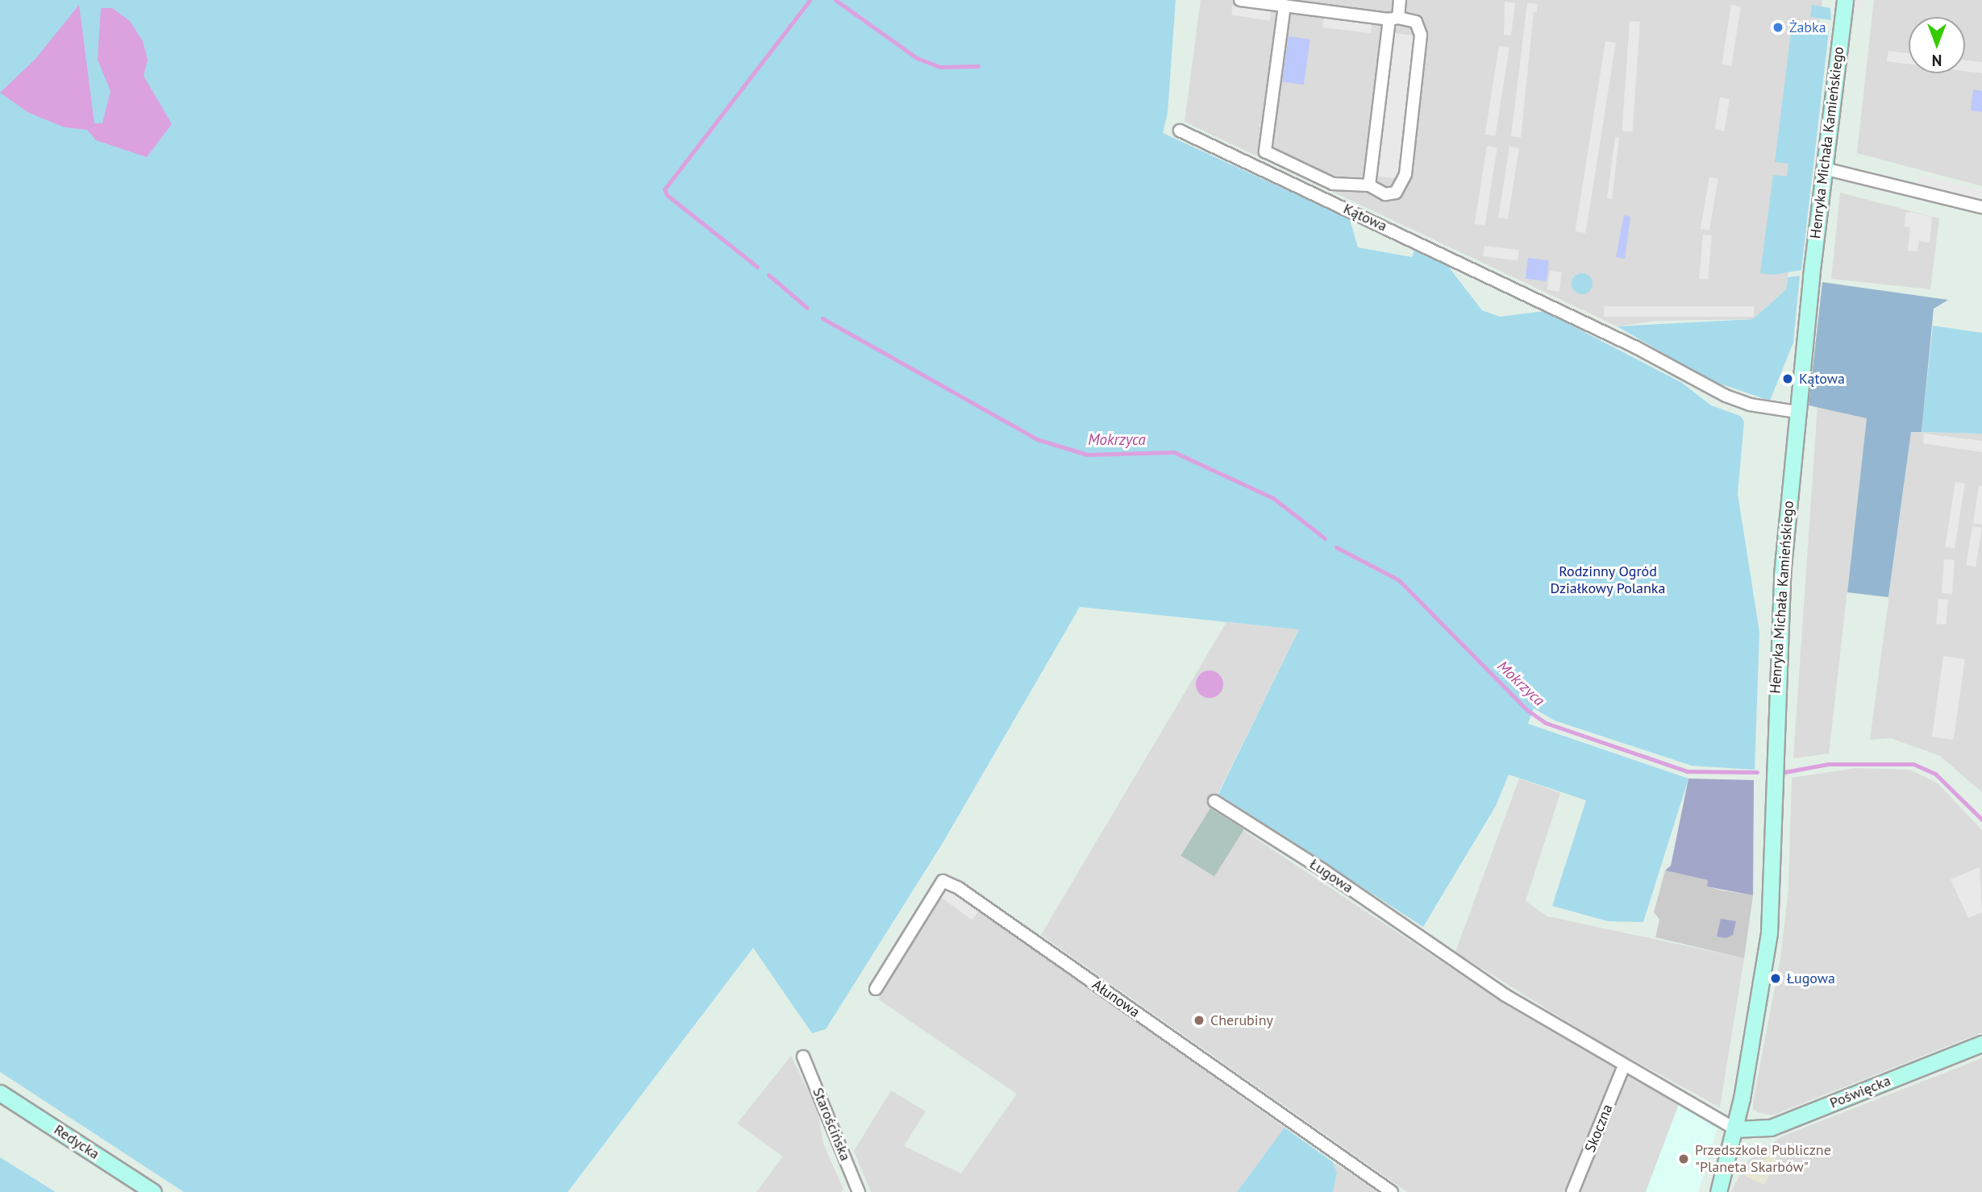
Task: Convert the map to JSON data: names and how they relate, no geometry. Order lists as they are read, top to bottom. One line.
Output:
{"streets":{"street":["Henryka Michała Kamieńskiego","Kątowa","Ługowa","Ałunowa","Poświęcka","Starościńska","Skoczna","Redycka"]},"crossings":[["Henryka Michała Kamieńskiego","Kątowa"],["Henryka Michała Kamieńskiego","Ługowa"],["Henryka Michała Kamieńskiego","Poświęcka"],["Ługowa","Poświęcka"],["Ługowa","Skoczna"]],"water":["Mokrzyca"],"parks":["Rodzinny Ogród Działkowy Polanka"],"places":["Żabka","Kątowa","Ługowa","Cherubiny","Przedszkole Publiczne \"Planeta Skarbów\""],"north":"bottom"}
